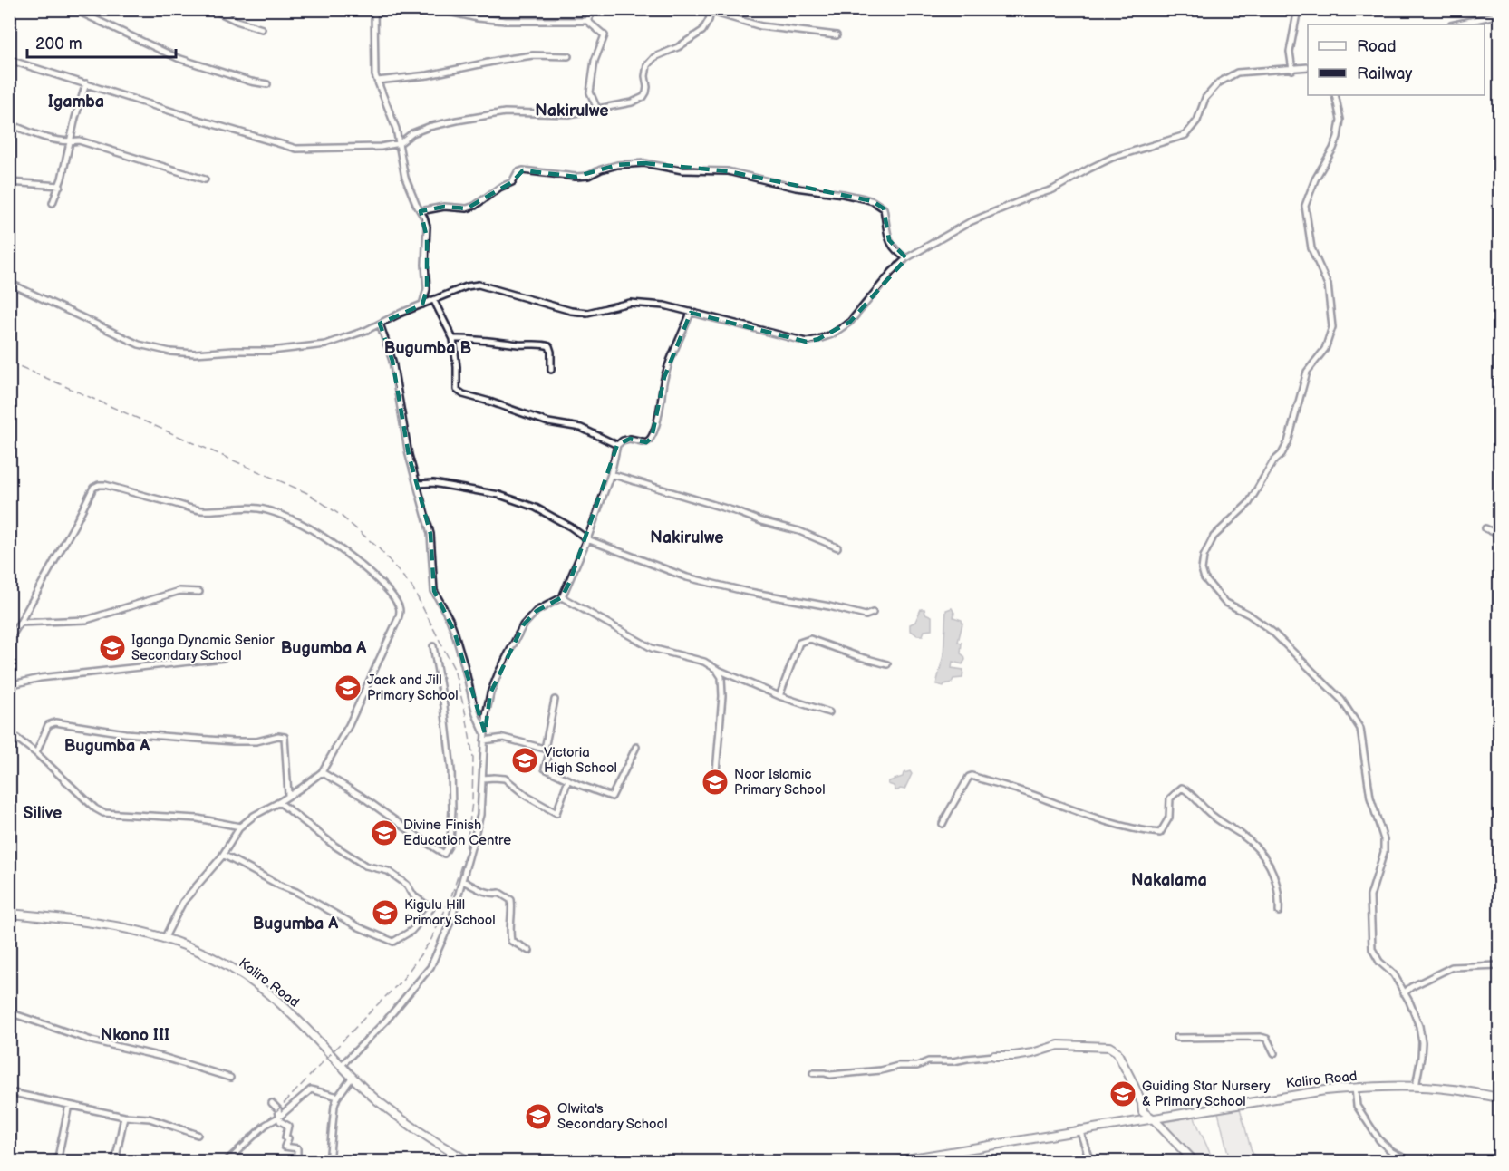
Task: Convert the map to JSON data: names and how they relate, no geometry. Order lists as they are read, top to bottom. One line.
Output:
{"streets":{"main road":["Kaliro Road"]},"districts":["Igamba","Nakirulwe","Bugumba B","Nakirulwe","Bugumba A","Bugumba A","Silive","Nakalama","Bugumba A","Nkono III"],"places":{"school or university":["Iganga Dynamic Senior Secondary School","Jack and Jill Primary School","Victoria High School","Noor Islamic Primary School","Divine Finish Education Centre","Kigulu Hill Primary School","Guiding Star Nursery & Primary School","Olwita's Secondary School"]},"legend":["Road","Railway"],"scale_bar":"200 m"}
